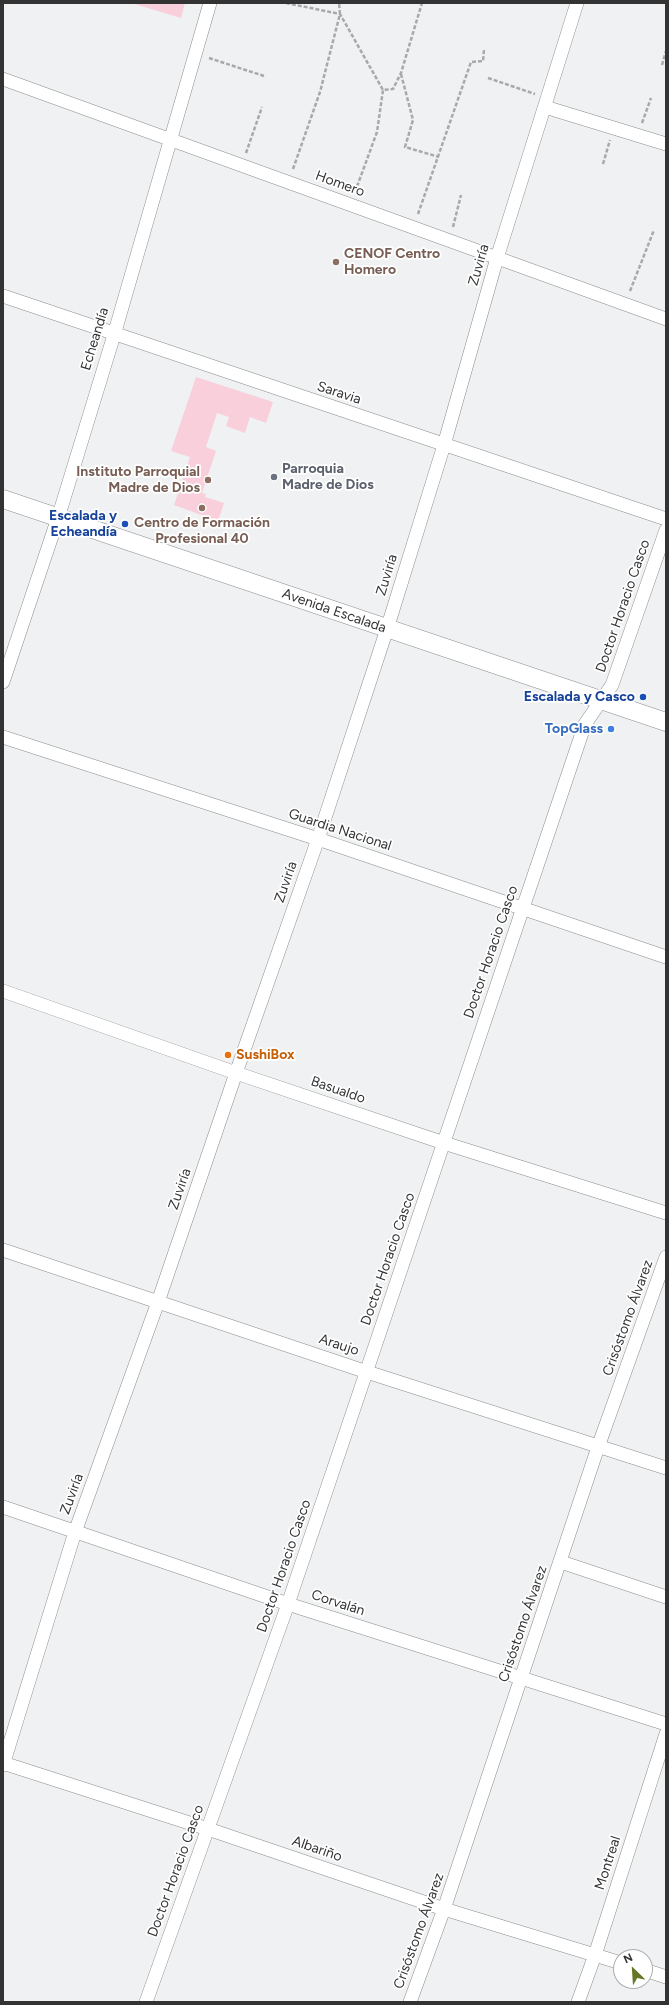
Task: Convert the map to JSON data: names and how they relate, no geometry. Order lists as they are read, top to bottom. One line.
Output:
{"streets":{"main road":["Avenida Escalada"],"street":["Homero","Zuviría","Echeandía","Saravia","Doctor Horacio Casco","Guardia Nacional","Basualdo","Crisóstomo Álvarez","Araujo","Corvalán","Albariño","Montreal"]},"crossings":[["Homero","Zuviría"],["Homero","Echeandía"],["Zuviría","Saravia"],["Zuviría","Avenida Escalada"],["Zuviría","Guardia Nacional"],["Zuviría","Basualdo"],["Zuviría","Araujo"],["Zuviría","Corvalán"],["Zuviría","Albariño"],["Echeandía","Saravia"],["Echeandía","Avenida Escalada"],["Doctor Horacio Casco","Avenida Escalada"],["Doctor Horacio Casco","Guardia Nacional"],["Doctor Horacio Casco","Basualdo"],["Doctor Horacio Casco","Araujo"],["Doctor Horacio Casco","Corvalán"],["Doctor Horacio Casco","Albariño"],["Crisóstomo Álvarez","Araujo"],["Crisóstomo Álvarez","Corvalán"],["Crisóstomo Álvarez","Albariño"],["Albariño","Montreal"]],"places":["CENOF Centro Homero","Parroquia Madre de Dios","Instituto Parroquial Madre de Dios","Centro de Formación Profesional 40","Escalada y Echeandía","Escalada y Casco","TopGlass","SushiBox"],"north":"top left"}
